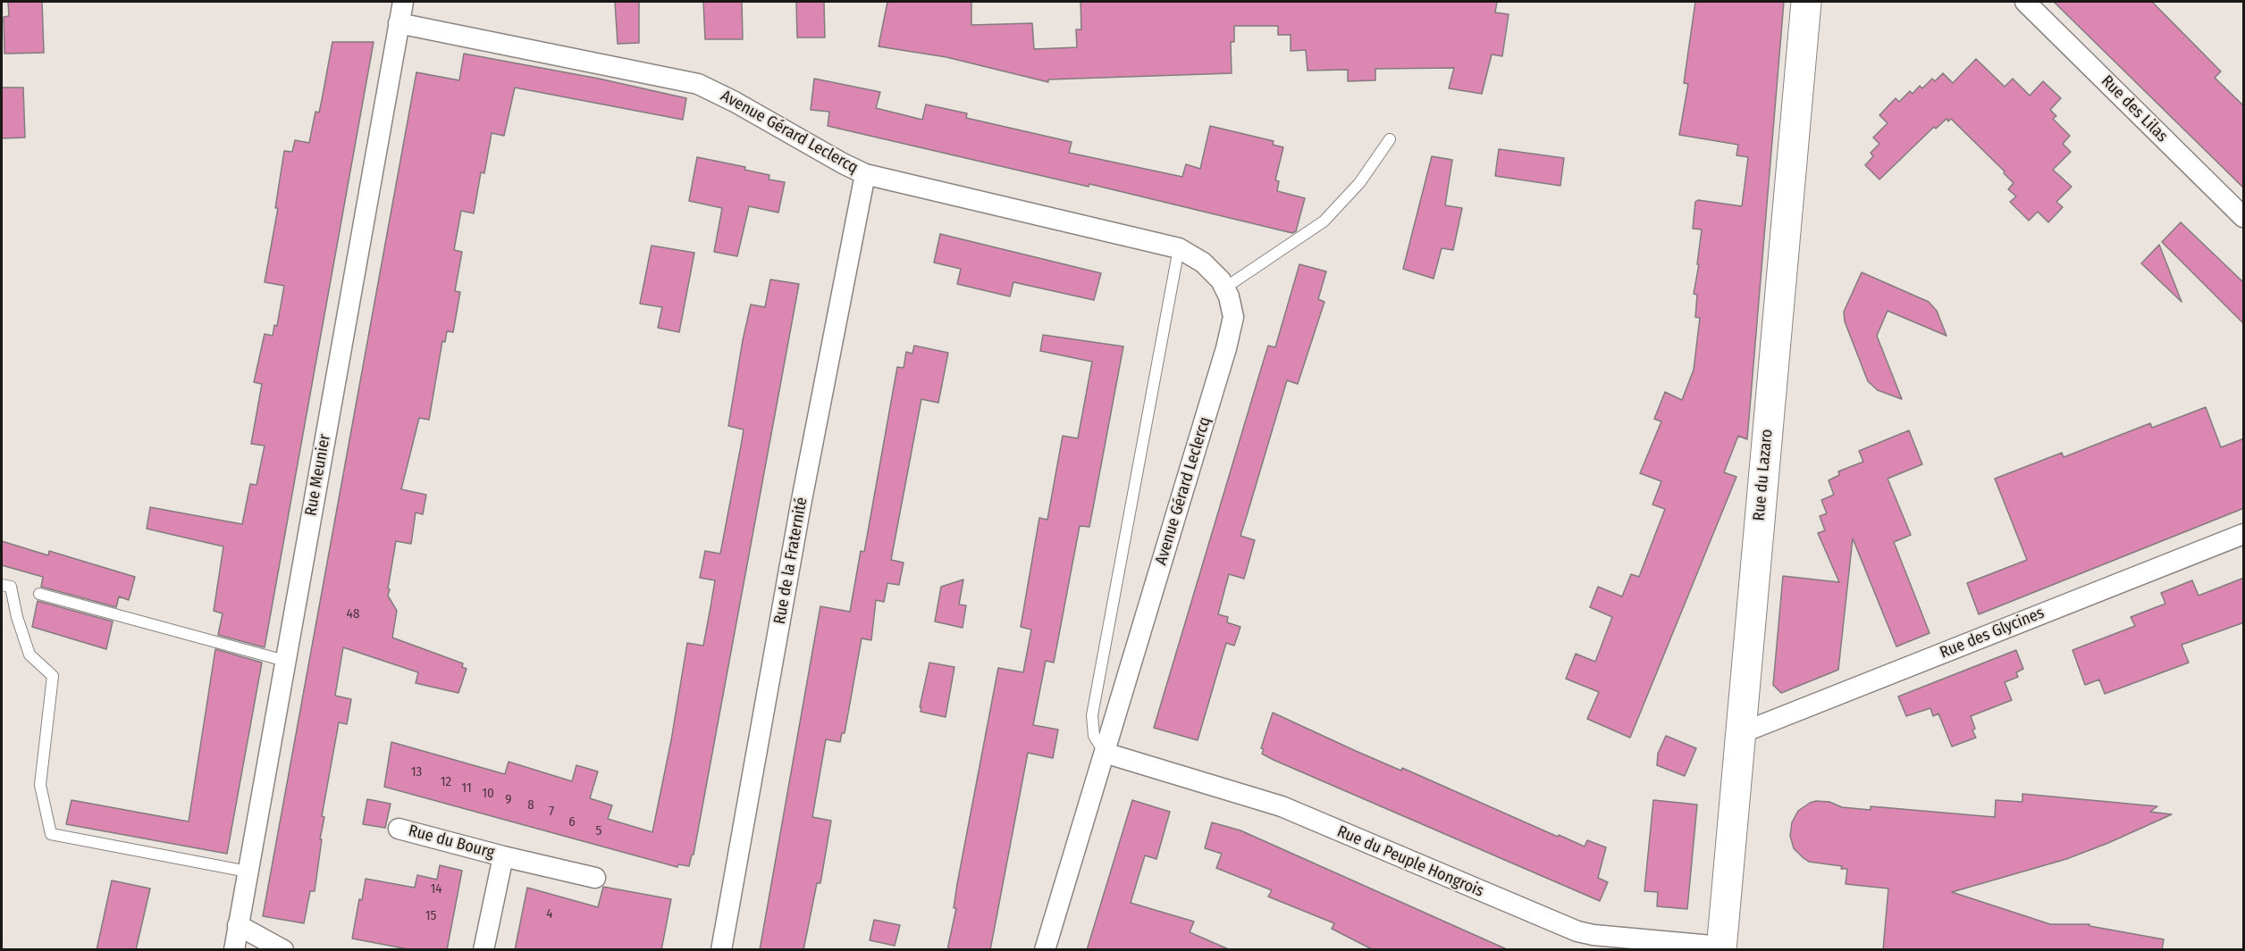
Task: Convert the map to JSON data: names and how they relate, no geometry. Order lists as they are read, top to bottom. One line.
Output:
{"streets":{"street":["Rue des Lilas","Avenue Gérard Leclercq","Rue Meunier","Rue du Lazaro","Rue de la Fraternité","Rue des Glycines","Rue du Bourg","Rue du Peuple Hongrois"]},"crossings":[["Avenue Gérard Leclercq","Rue Meunier"],["Avenue Gérard Leclercq","Rue de la Fraternité"],["Avenue Gérard Leclercq","Rue du Peuple Hongrois"],["Rue du Lazaro","Rue des Glycines"],["Rue du Lazaro","Rue du Peuple Hongrois"]],"house_numbers":["48","13","12","11","10","9","8","7","6","5","14","4","15"]}
